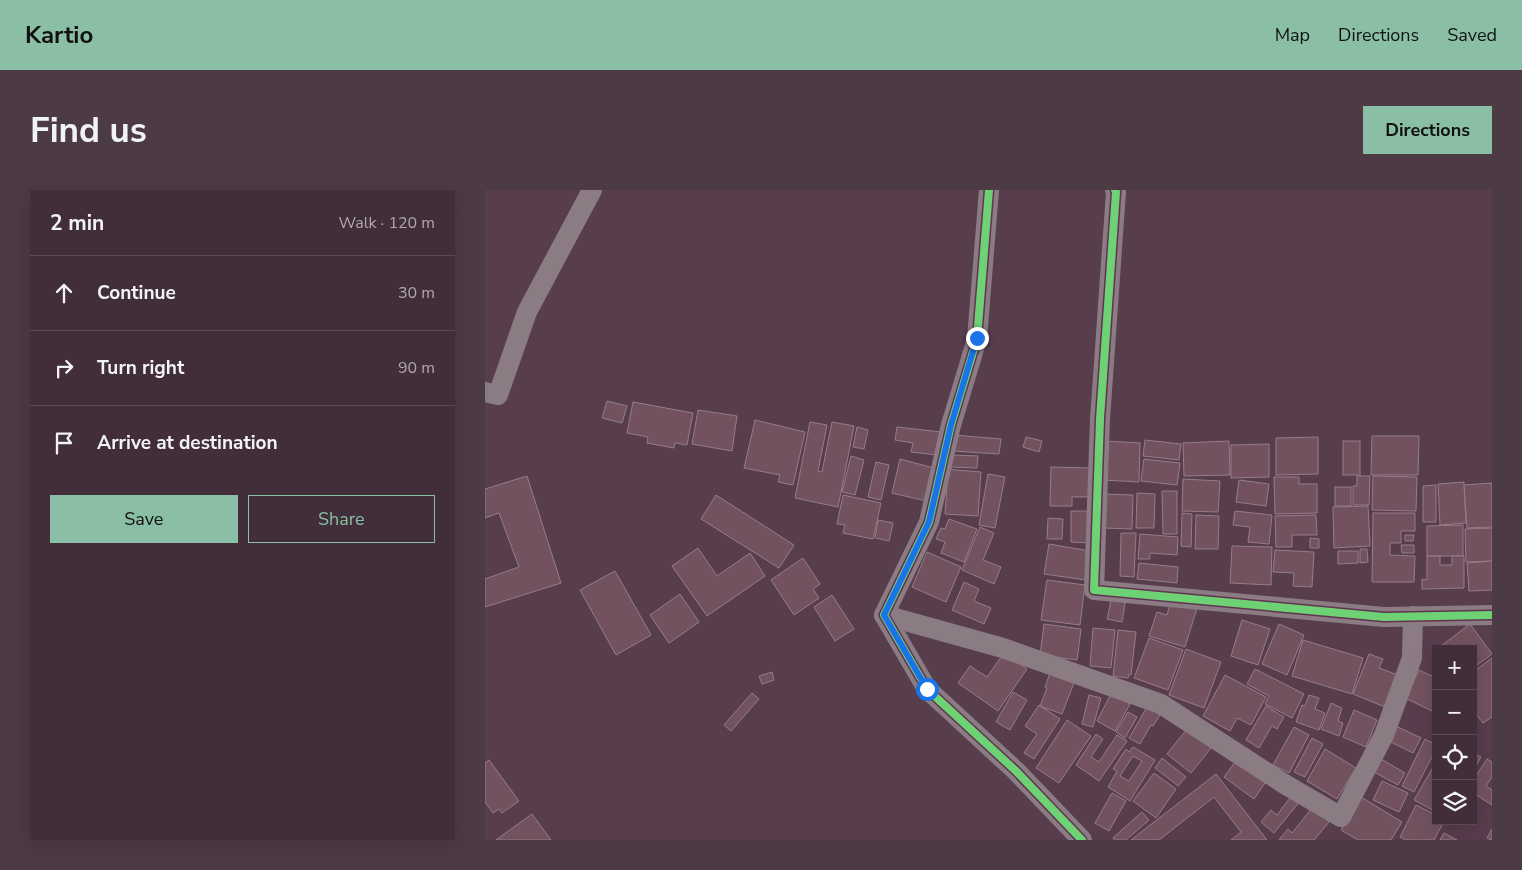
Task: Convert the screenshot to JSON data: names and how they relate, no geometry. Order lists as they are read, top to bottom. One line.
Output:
{"page":{"header":"Kartio","nav":["Map","Directions","Saved"],"buttons":["Directions",["Save","Share"]],"title":"Find us","heading":["2 min","Walk · 120 m"],"list":[["Continue","30 m"],["Turn right","90 m"],"Arrive at destination"],"map_buttons":["+","−"]}}
